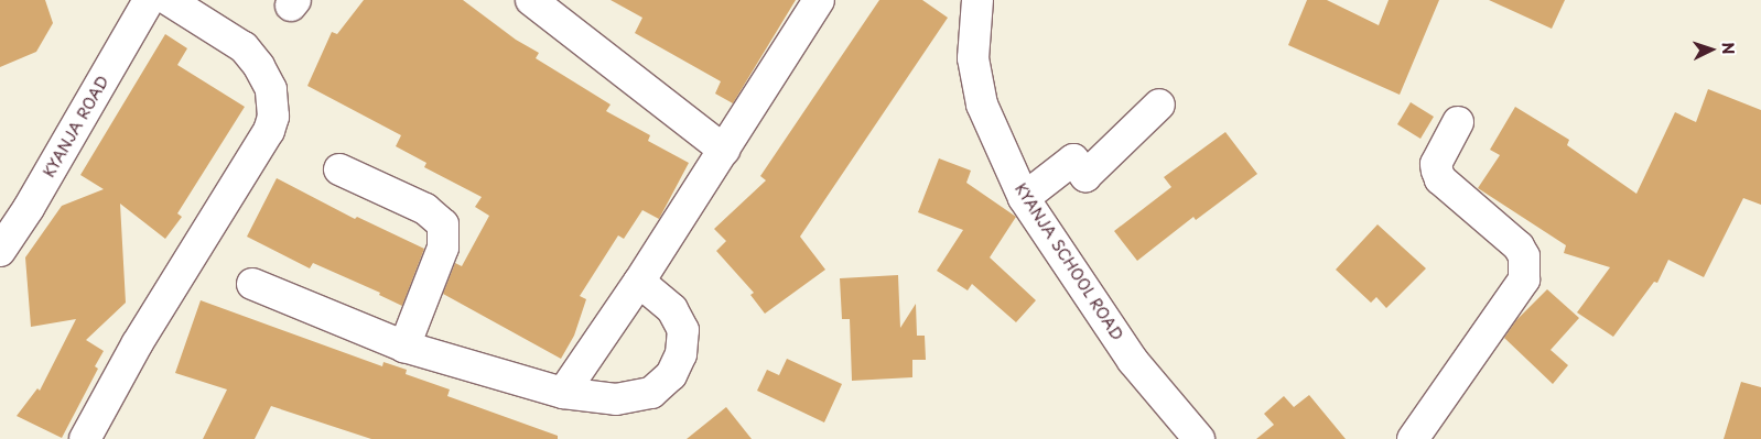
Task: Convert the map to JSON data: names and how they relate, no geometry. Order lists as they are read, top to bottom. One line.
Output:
{"streets":{"street":["KYANJA ROAD","KYANJA SCHOOL ROAD"]},"north":"right"}
